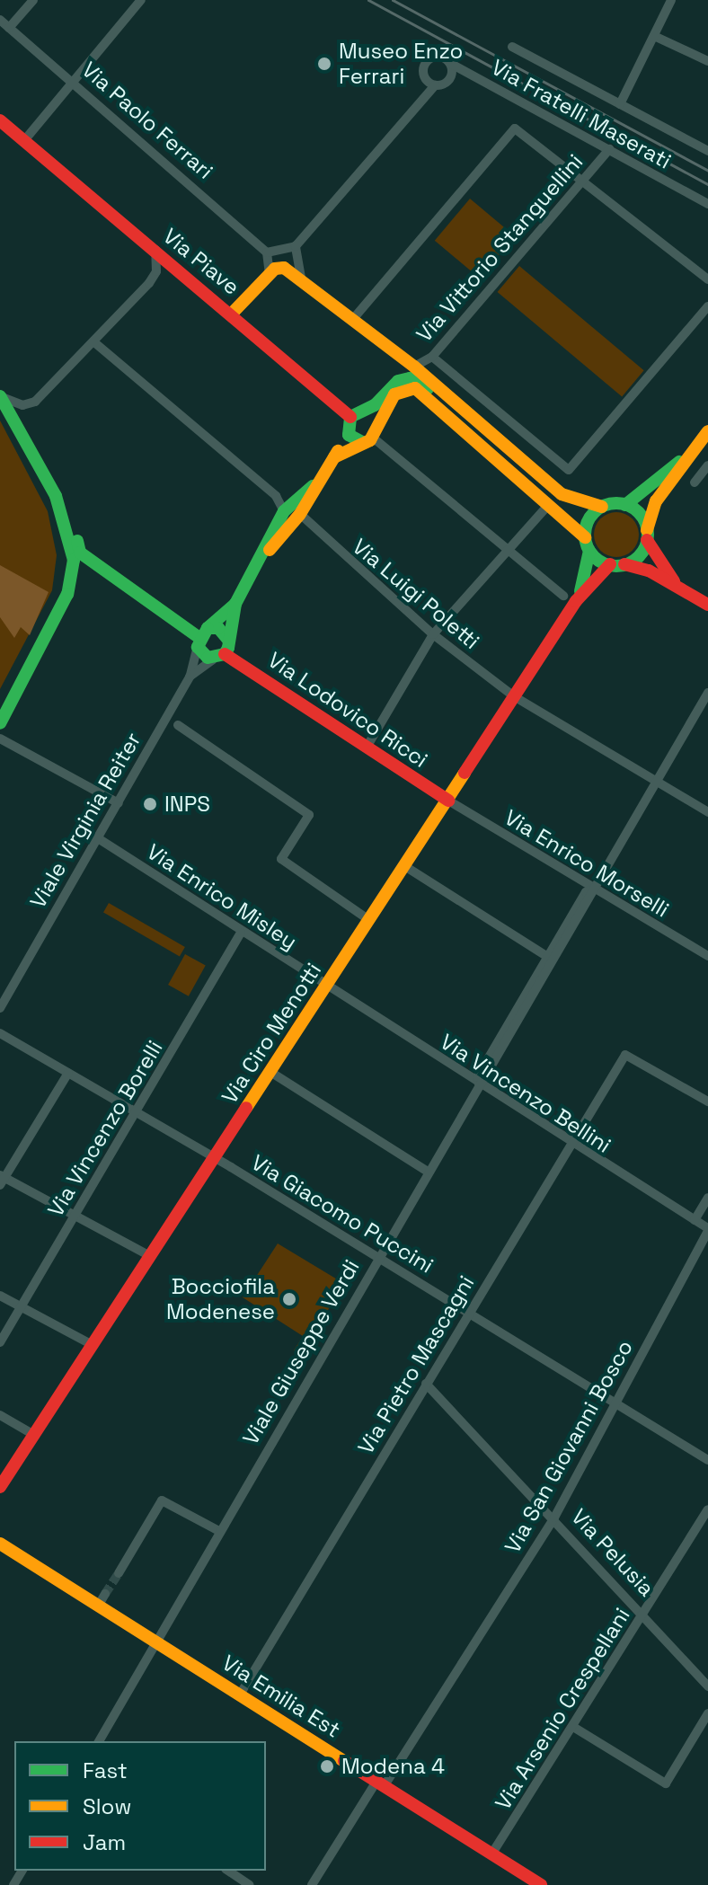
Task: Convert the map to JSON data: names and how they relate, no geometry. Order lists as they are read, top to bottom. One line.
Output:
{"streets":{"street":["Via Fratelli Maserati","Via Paolo Ferrari","Via Vittorio Stanguellini","Via Piave","Via Luigi Poletti","Via Lodovico Ricci","Viale Virginia Reiter","Via Enrico Morselli","Via Enrico Misley","Via Ciro Menotti","Via Vincenzo Bellini","Via Vincenzo Borelli","Via Giacomo Puccini","Viale Giuseppe Verdi","Via Pietro Mascagni","Via San Giovanni Bosco","Via Pelusia","Via Emilia Est","Via Arsenio Crespellani"]},"crossings":[["Via Fratelli Maserati","Via Vittorio Stanguellini"],["Via Luigi Poletti","Via Ciro Menotti"],["Via Luigi Poletti","Viale Giuseppe Verdi"],["Via Lodovico Ricci","Viale Virginia Reiter"],["Via Lodovico Ricci","Via Enrico Morselli"],["Via Lodovico Ricci","Via Ciro Menotti"],["Viale Virginia Reiter","Via Enrico Misley"],["Via Enrico Morselli","Via Ciro Menotti"],["Via Enrico Morselli","Viale Giuseppe Verdi"],["Via Enrico Misley","Via Ciro Menotti"],["Via Enrico Misley","Via Vincenzo Bellini"],["Via Enrico Misley","Via Vincenzo Borelli"],["Via Ciro Menotti","Via Vincenzo Bellini"],["Via Ciro Menotti","Via Giacomo Puccini"],["Via Vincenzo Bellini","Viale Giuseppe Verdi"],["Via Vincenzo Bellini","Via Pietro Mascagni"],["Via Vincenzo Bellini","Via San Giovanni Bosco"],["Via Vincenzo Borelli","Via Giacomo Puccini"],["Via Giacomo Puccini","Viale Giuseppe Verdi"],["Via Giacomo Puccini","Via Pietro Mascagni"],["Via Giacomo Puccini","Via San Giovanni Bosco"],["Viale Giuseppe Verdi","Via Emilia Est"],["Via Pietro Mascagni","Via Pelusia"],["Via Pietro Mascagni","Via Emilia Est"],["Via San Giovanni Bosco","Via Pelusia"],["Via San Giovanni Bosco","Via Emilia Est"],["Via Pelusia","Via Arsenio Crespellani"],["Via Emilia Est","Via Arsenio Crespellani"]],"places":["Museo Enzo Ferrari","INPS","Bocciofila Modenese","Modena 4"],"legend":["Fast","Slow","Jam"]}
